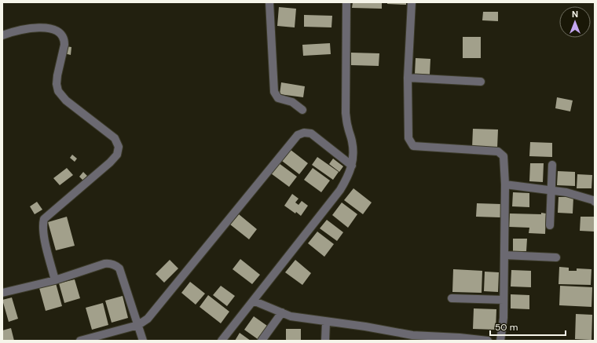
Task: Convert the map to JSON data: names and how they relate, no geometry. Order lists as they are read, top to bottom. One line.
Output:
{"scale_bar":"50 m","north":"top"}
